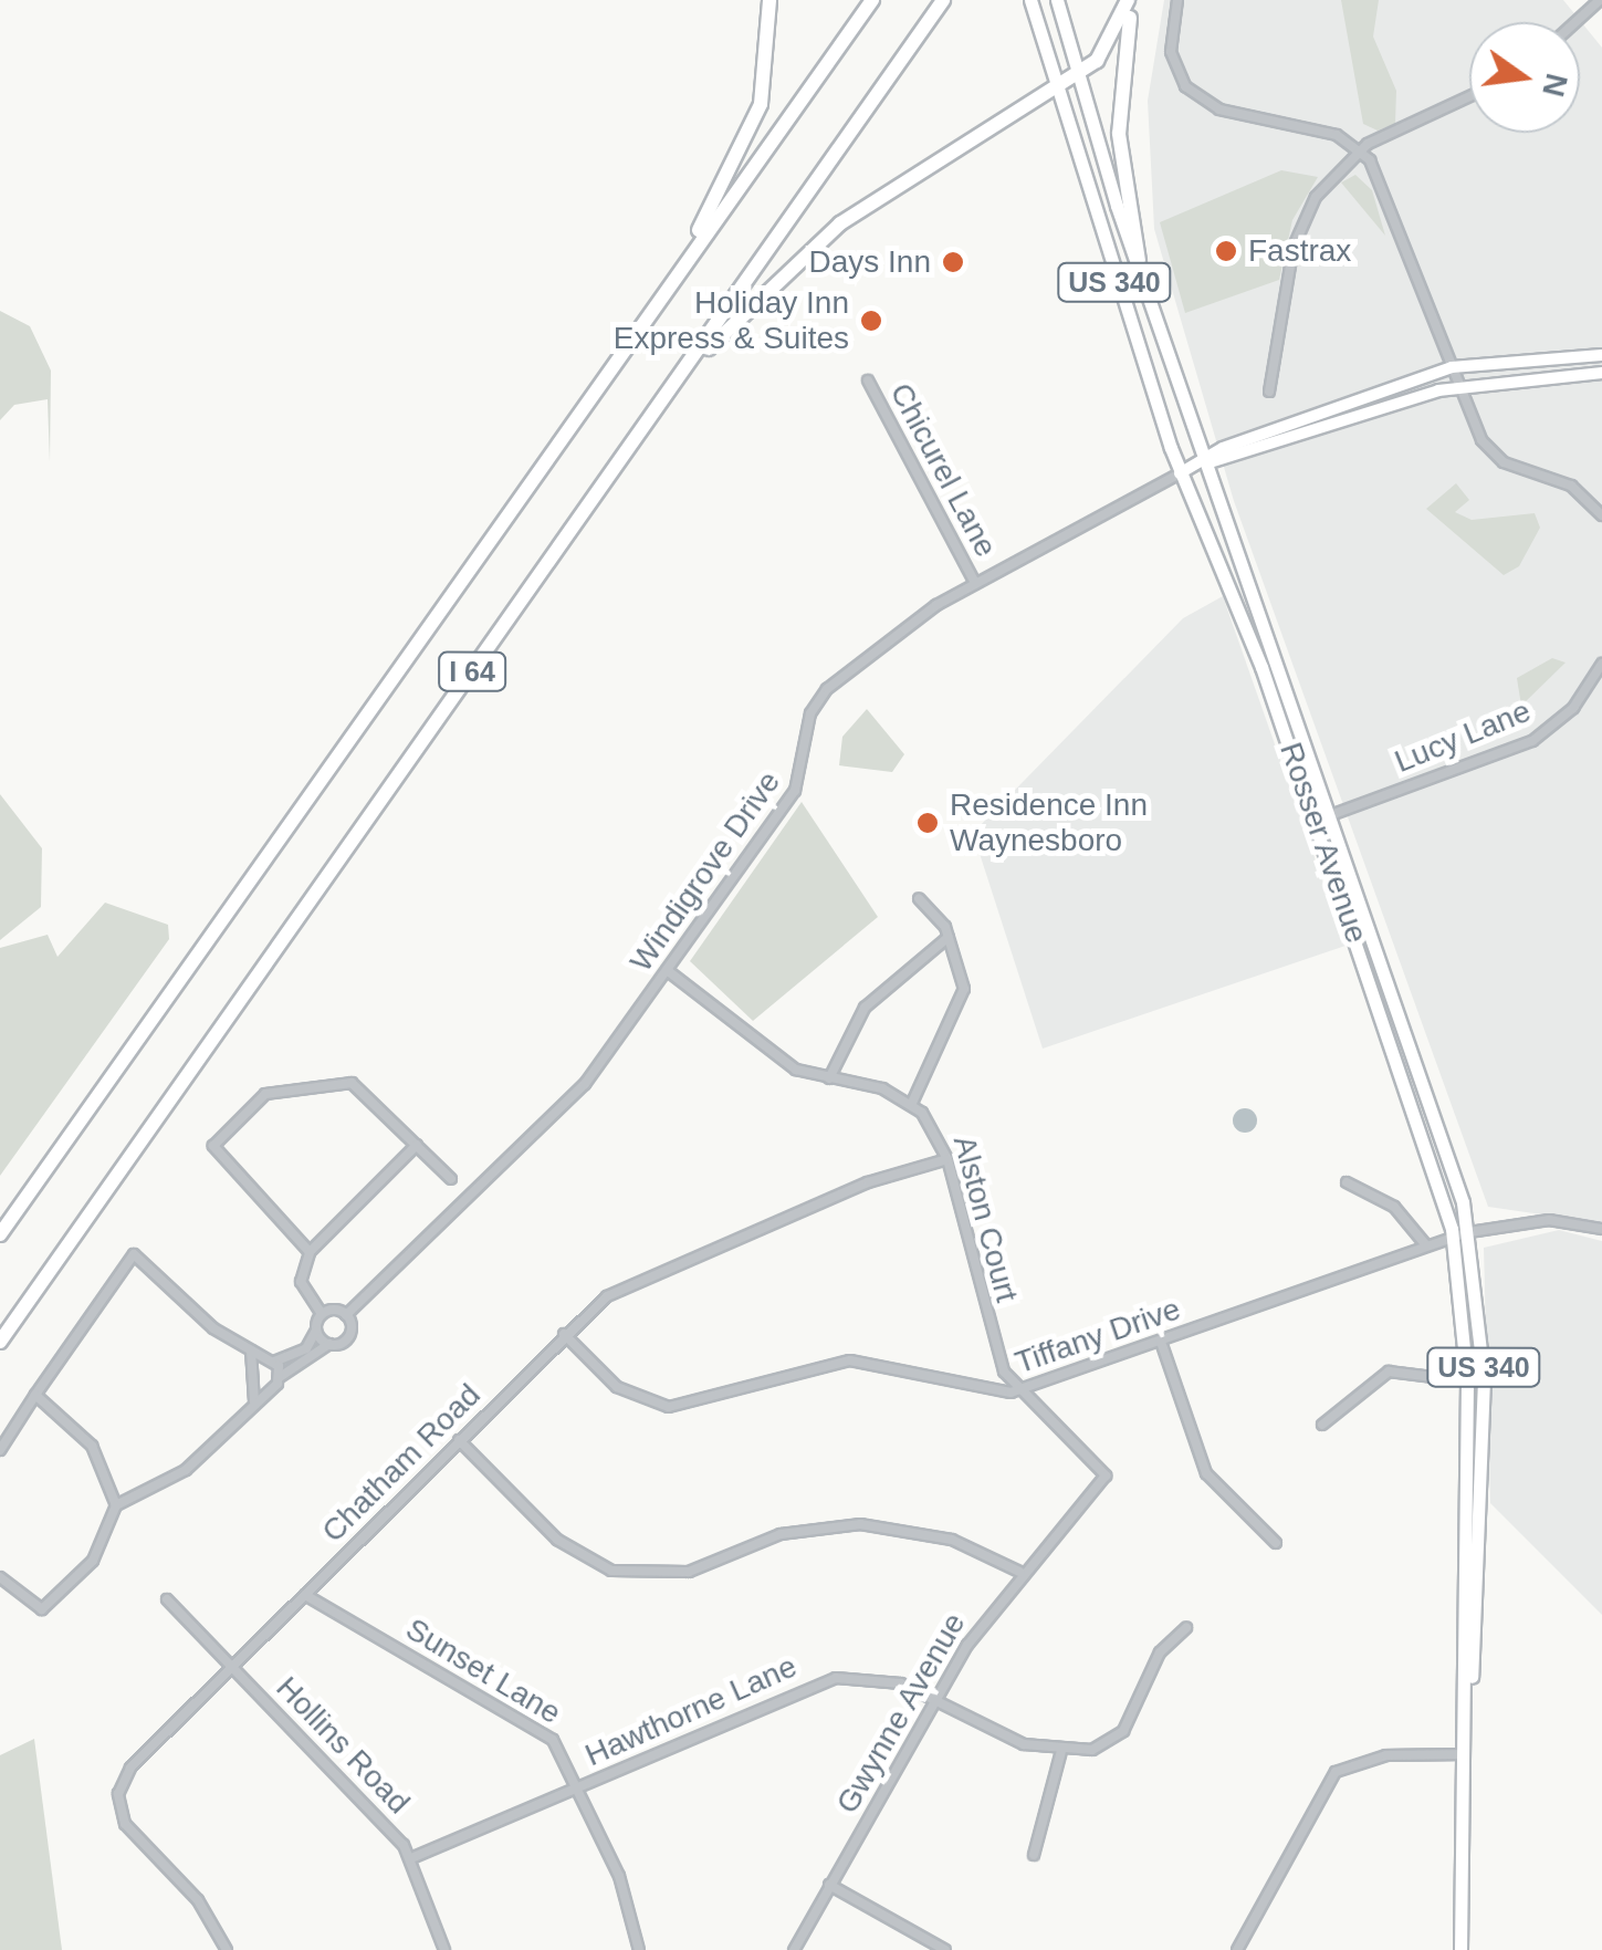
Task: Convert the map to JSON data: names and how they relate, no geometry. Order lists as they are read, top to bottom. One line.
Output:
{"streets":{"highway":["I 64"],"main road":["US 340","Rosser Avenue"],"street":["Chicurel Lane","Lucy Lane","Windigrove Drive","Alston Court","Tiffany Drive","Chatham Road","Sunset Lane","Hawthorne Lane","Gwynne Avenue","Hollins Road"]},"crossings":[["Chicurel Lane","Windigrove Drive"],["Lucy Lane","Rosser Avenue"],["Rosser Avenue","Windigrove Drive"],["Rosser Avenue","Tiffany Drive"],["Alston Court","Tiffany Drive"],["Alston Court","Chatham Road"],["Alston Court","Gwynne Avenue"],["Tiffany Drive","Chatham Road"],["Chatham Road","Sunset Lane"],["Chatham Road","Hollins Road"],["Sunset Lane","Hawthorne Lane"],["Hawthorne Lane","Gwynne Avenue"],["Hawthorne Lane","Hollins Road"]],"places":["Fastrax","Days Inn","Holiday Inn Express & Suites","Residence Inn Waynesboro"],"north":"right"}
